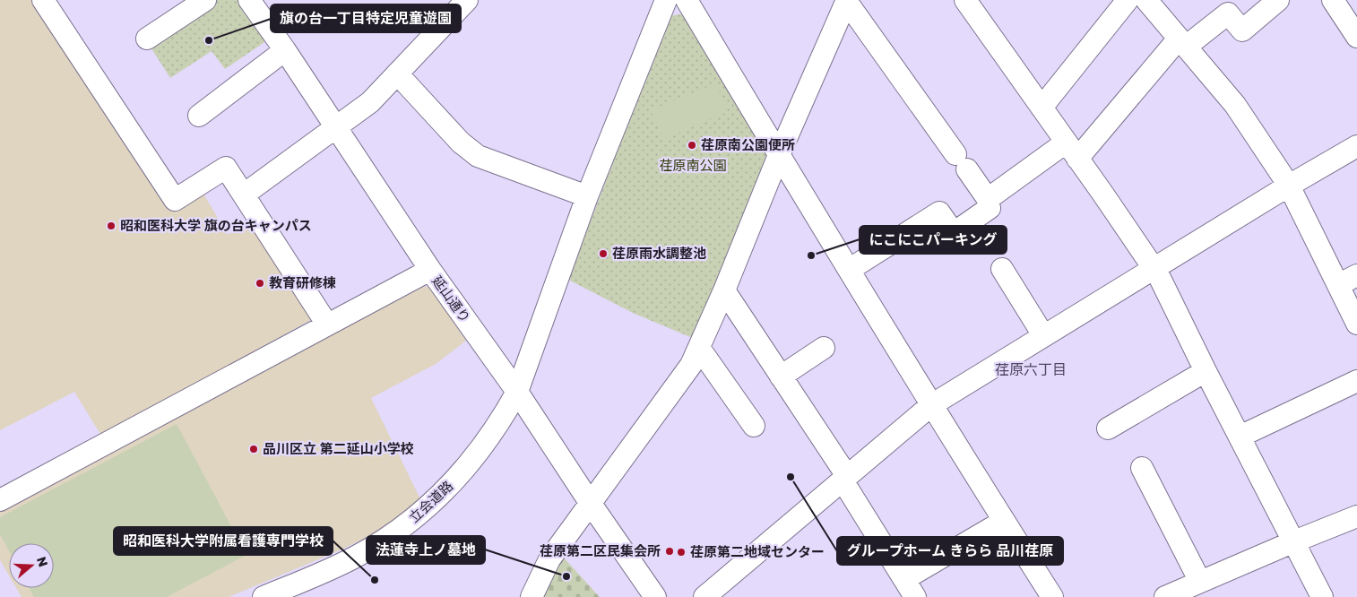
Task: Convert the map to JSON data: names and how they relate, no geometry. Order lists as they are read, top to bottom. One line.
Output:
{"streets":{"street":["延山通り","立会道路"]},"crossings":[["延山通り","立会道路"]],"districts":["荏原六丁目"],"parks":["荏原南公園"],"places":["旗の台一丁目特定児童遊園","荏原南公園便所","昭和医科大学 旗の台キャンパス","荏原雨水調整池","にこにこパーキング","教育研修棟","品川区立 第二延山小学校","グループホーム きらら 品川荏原","荏原第二区民集会所","荏原第二地域センター","法蓮寺上ノ墓地","昭和医科大学附属看護専門学校"],"north":"right"}
